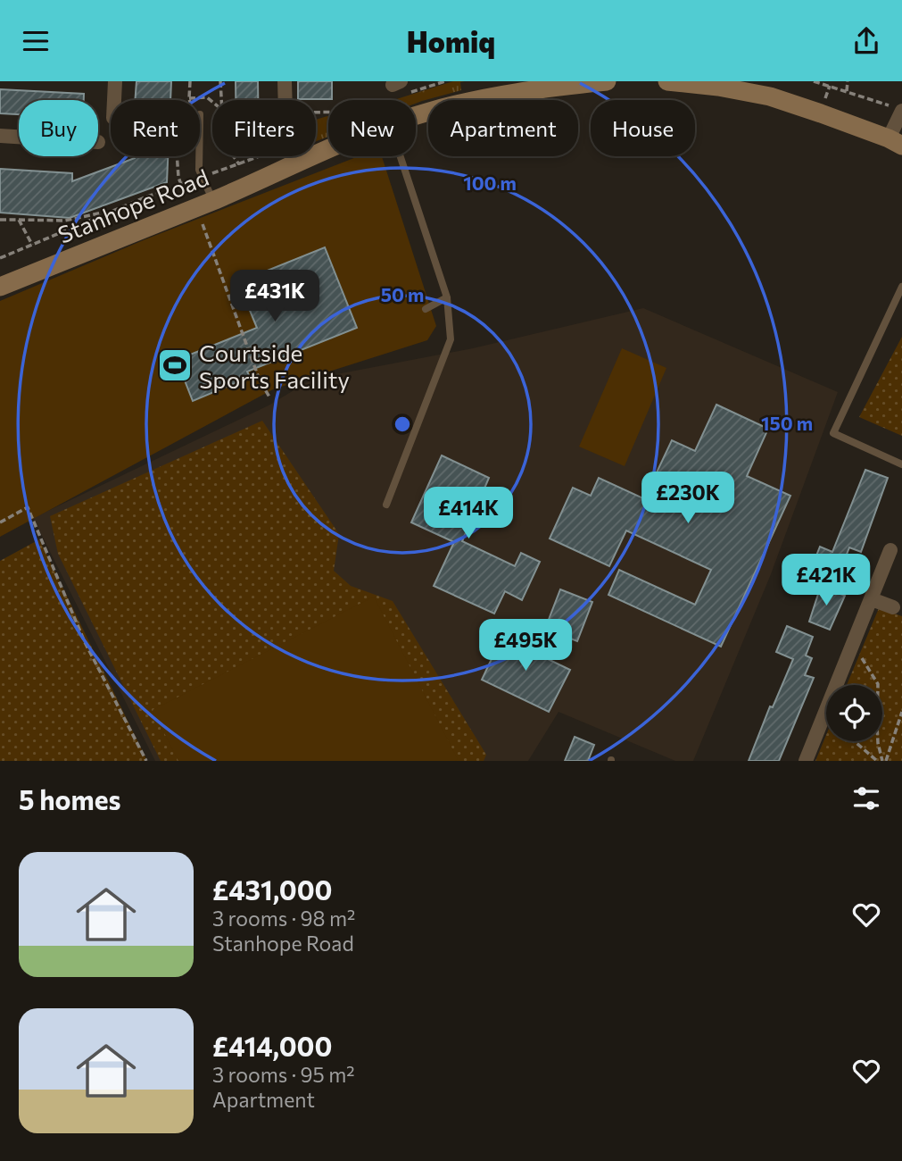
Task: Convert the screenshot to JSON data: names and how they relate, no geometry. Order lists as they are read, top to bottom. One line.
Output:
{"streets":{"street":["Stanhope Road"]},"places":{"sports":["Courtside Sports Facility"]},"page":{"header":"Homiq","chip":["Buy","Rent","Filters","New","Apartment","House"],"price":["£431K","£230K","£414K","£421K","£495K"],"heading":"5 homes","list":[{"name":"£431,000","note":"3 rooms · 98 m² · Stanhope Road"},{"name":"£414,000","note":"3 rooms · 95 m² · Apartment"}]},"rings":["100 m","50 m","150 m"]}
